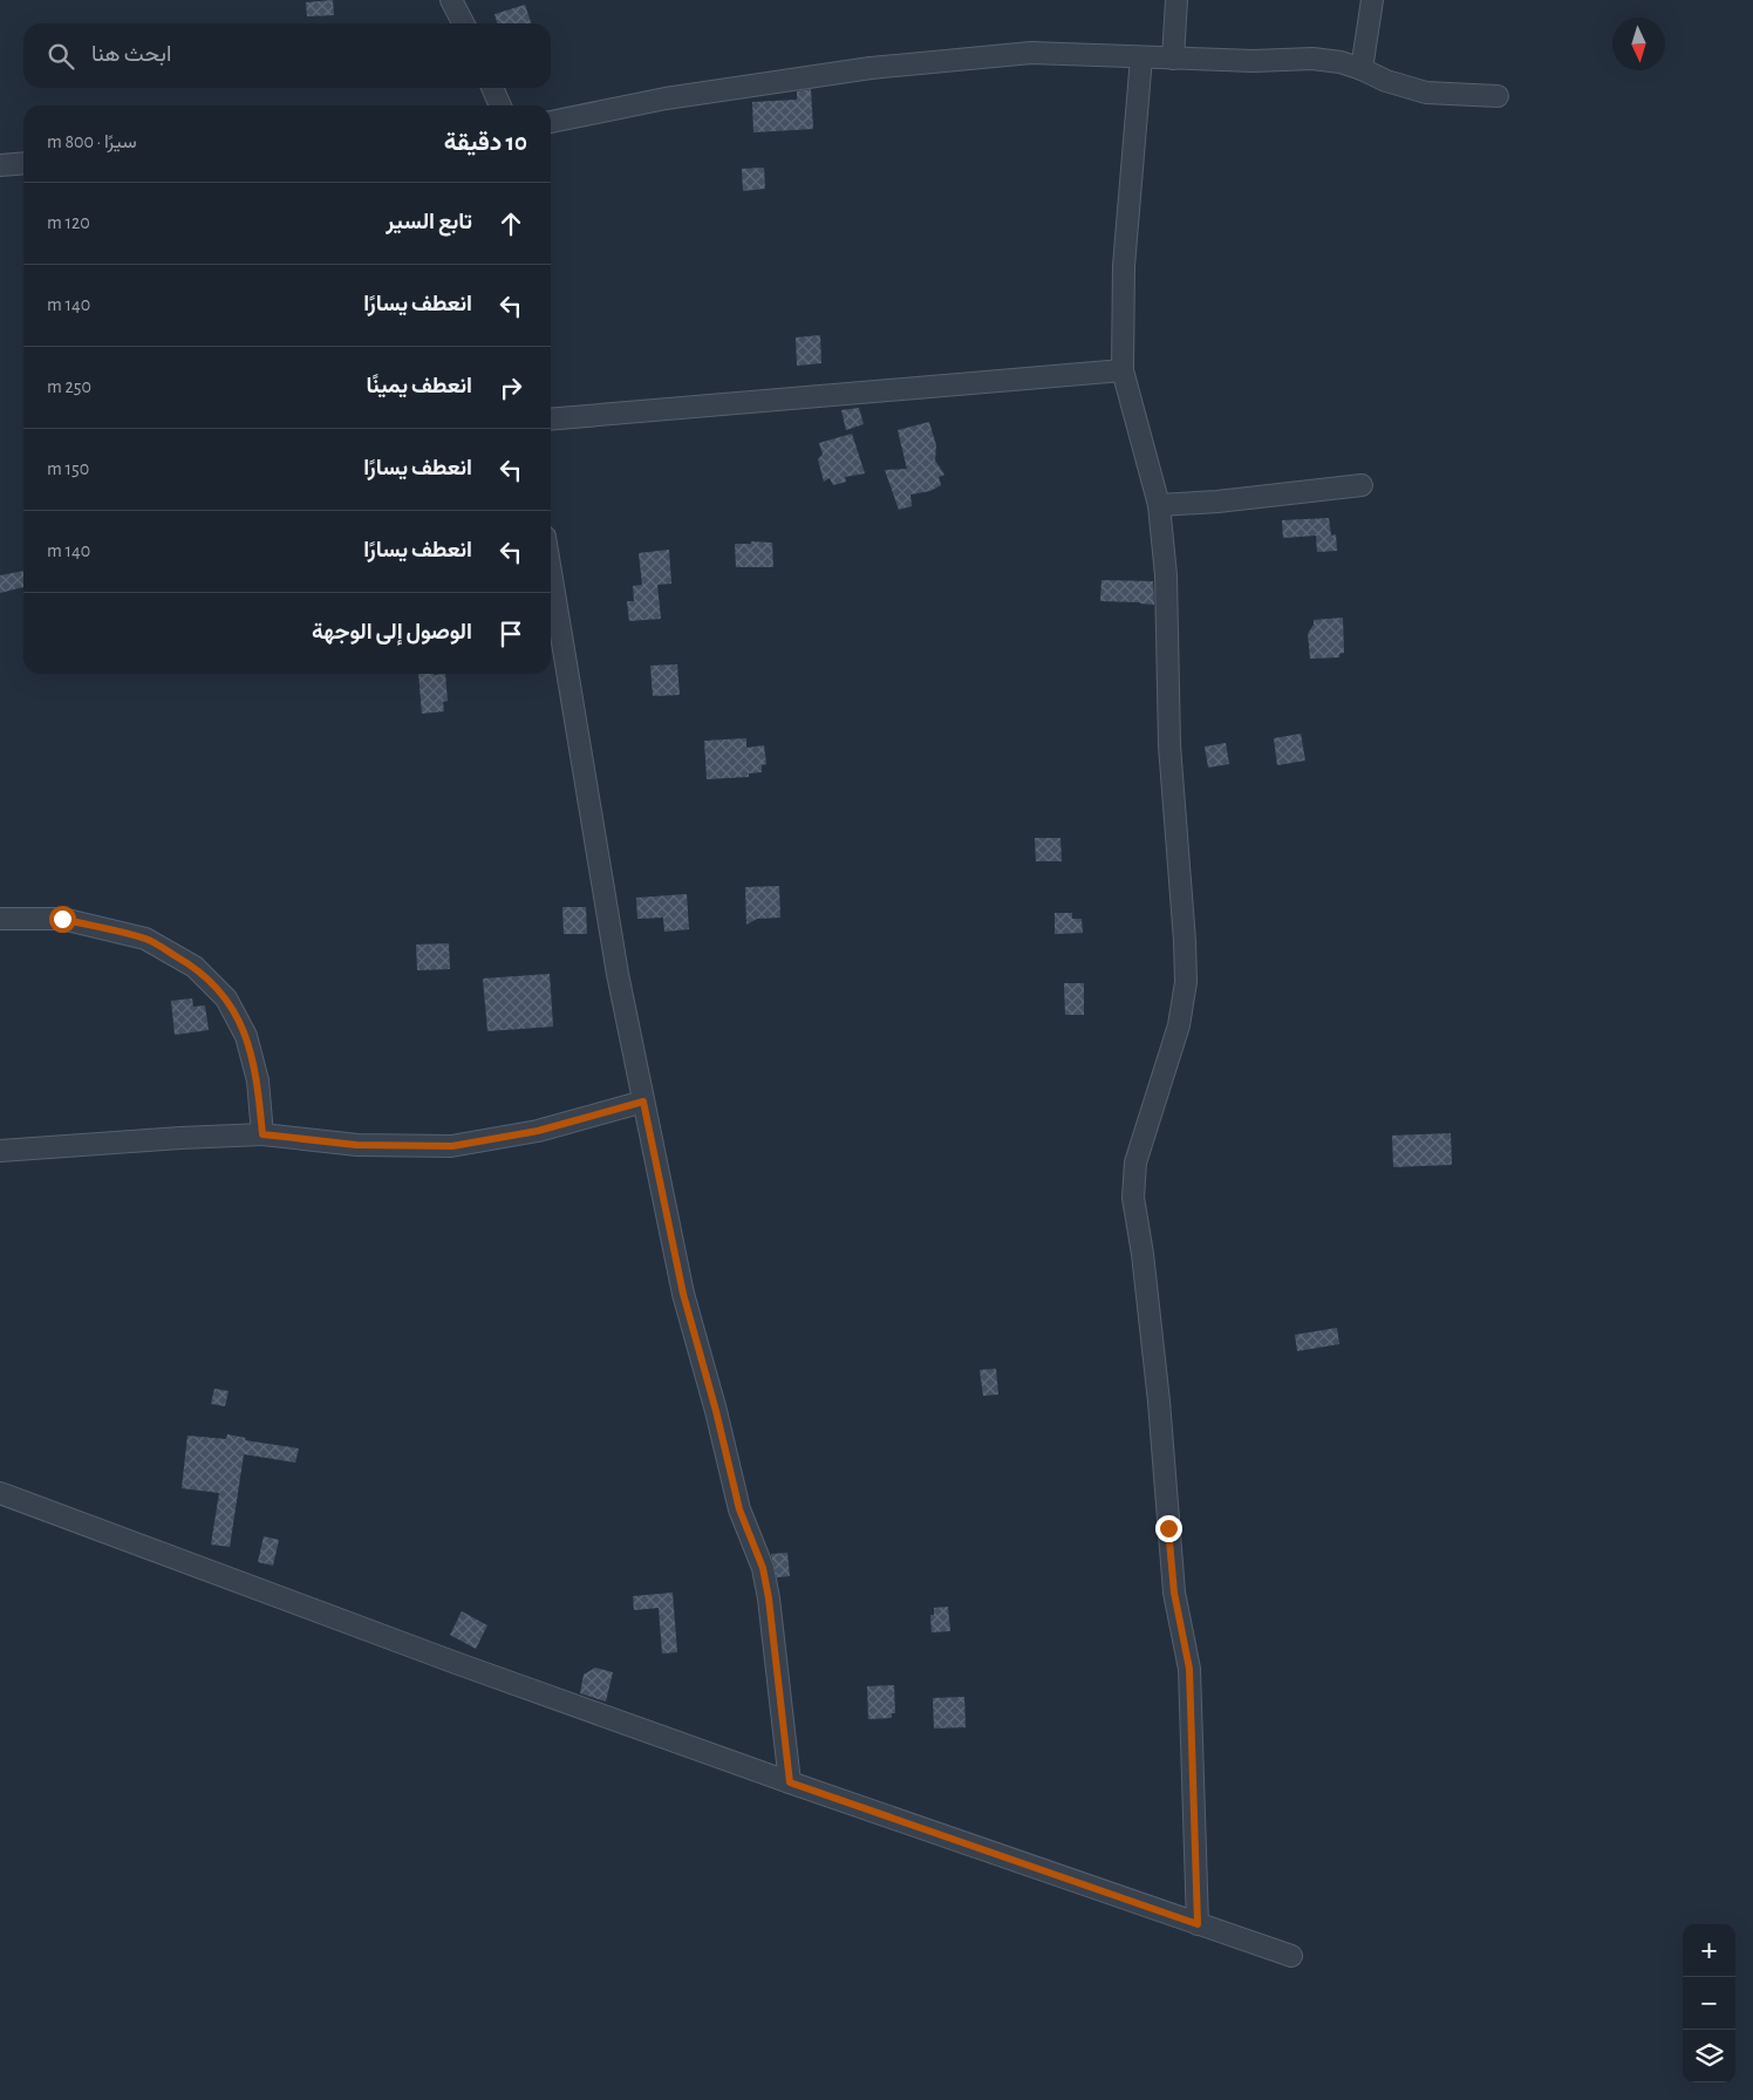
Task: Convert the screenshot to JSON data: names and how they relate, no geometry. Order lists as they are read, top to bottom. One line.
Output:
{"north":"bottom","page":{"search":"ابحث هنا","heading":["10 دقيقة","سيرًا · 800 m"],"list":[["تابع السير","120 m"],["انعطف يسارًا","140 m"],["انعطف يمينًا","250 m"],["انعطف يسارًا","150 m"],["انعطف يسارًا","140 m"],"الوصول إلى الوجهة"],"map_buttons":["+","−"]}}
